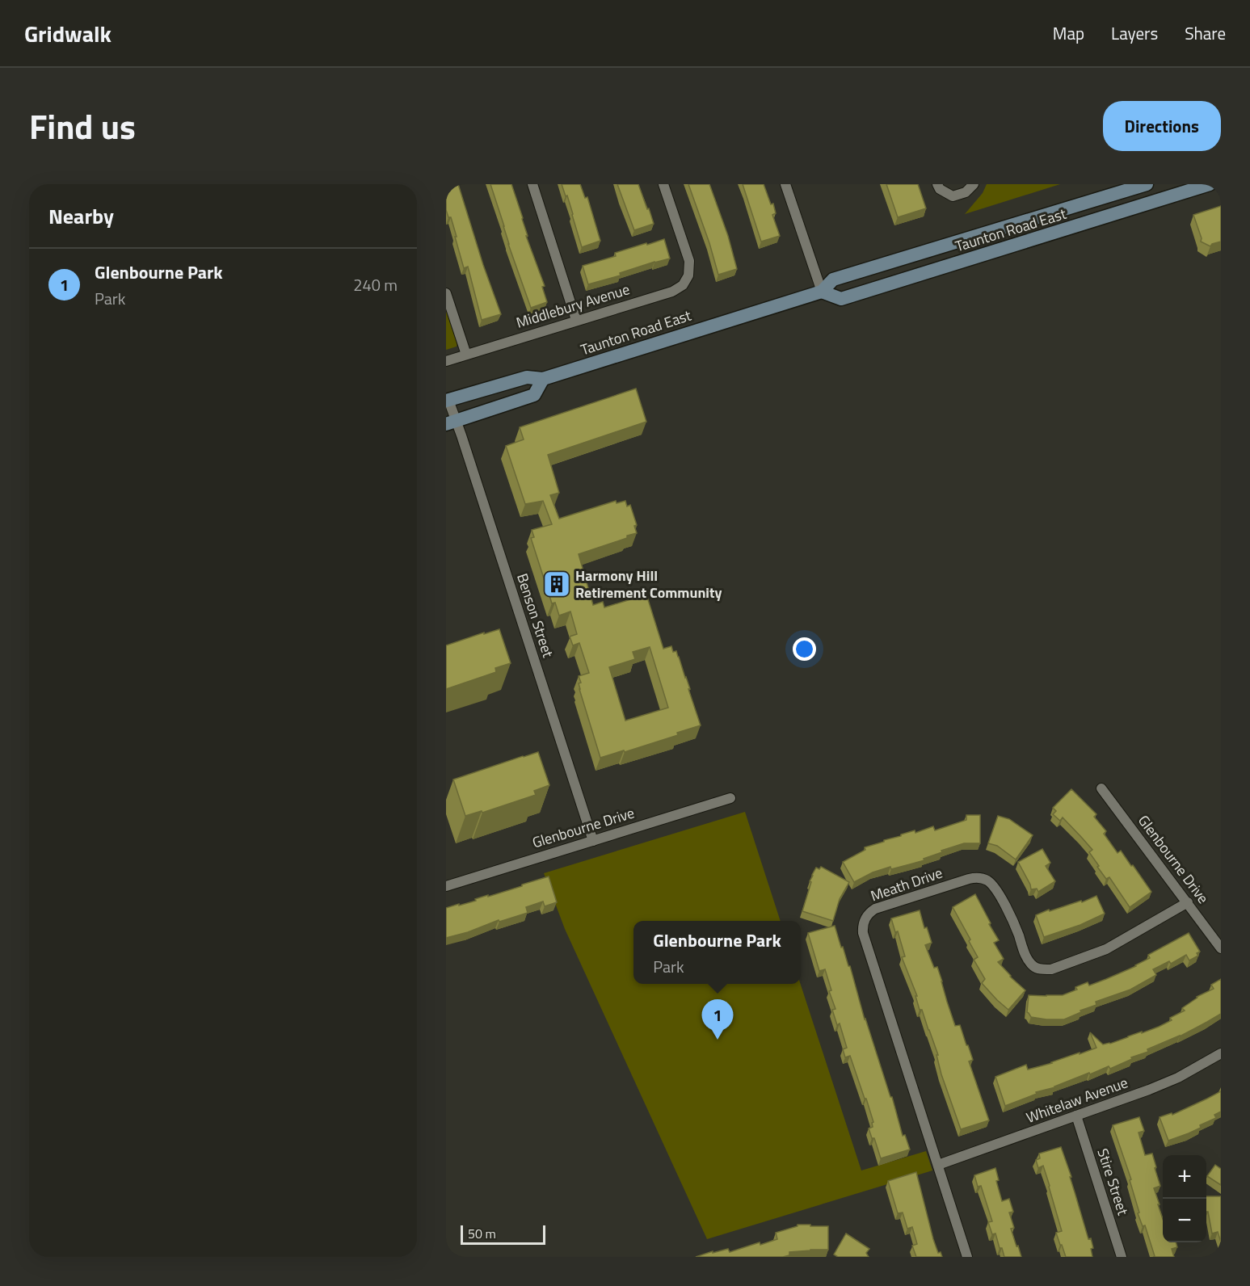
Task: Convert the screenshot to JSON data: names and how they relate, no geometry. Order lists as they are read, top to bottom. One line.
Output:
{"streets":{"main road":["Taunton Road East"],"street":["Middlebury Avenue","Benson Street","Glenbourne Drive","Meath Drive","Whitelaw Avenue","Stire Street"]},"crossings":[["Taunton Road East","Benson Street"],["Benson Street","Glenbourne Drive"],["Glenbourne Drive","Meath Drive"],["Meath Drive","Whitelaw Avenue"],["Whitelaw Avenue","Stire Street"]],"places":{"building":["Harmony Hill Retirement Community"]},"scale_bar":"50 m","page":{"header":"Gridwalk","nav":["Map","Layers","Share"],"title":"Find us","buttons":"Directions","heading":"Nearby","list":[{"mark":"1","name":"Glenbourne Park","note":"Park","value":"240 m"}],"popup":["Glenbourne Park","Park"],"pins":"1","map_buttons":["+","−"],"scale":"50 m"}}
